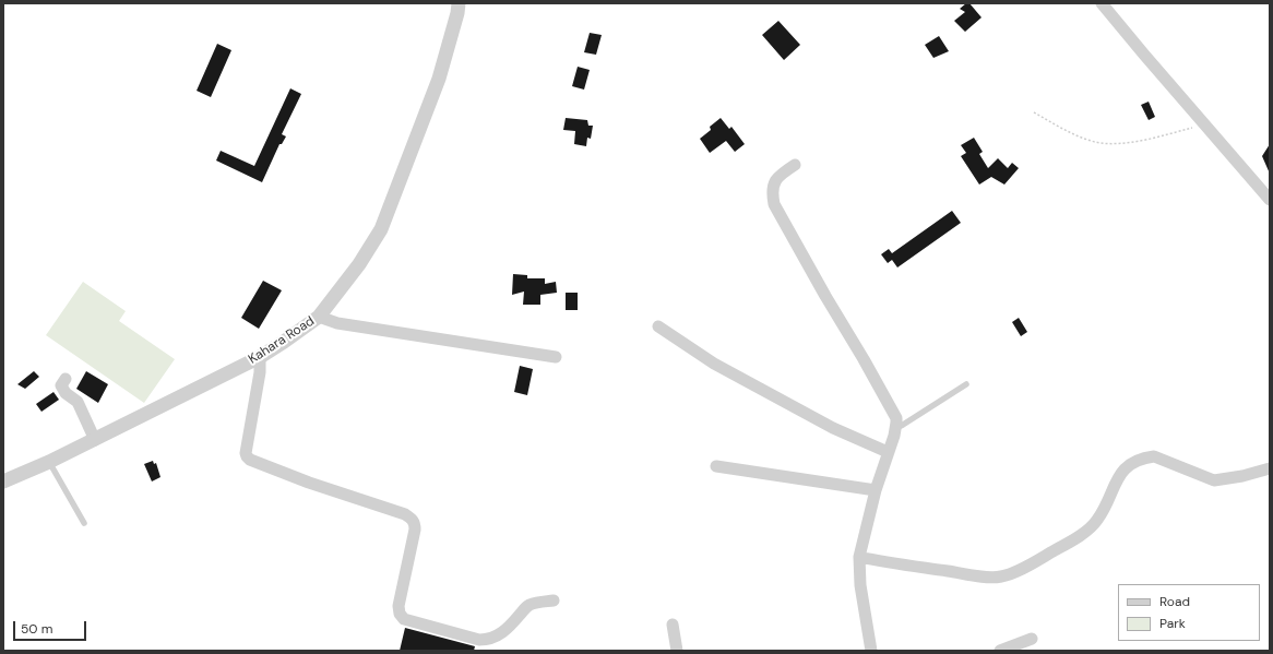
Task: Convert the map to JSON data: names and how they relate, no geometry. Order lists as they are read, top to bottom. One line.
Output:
{"streets":{"street":["Kahara Road"]},"legend":["Road","Park"],"scale_bar":"50 m"}
